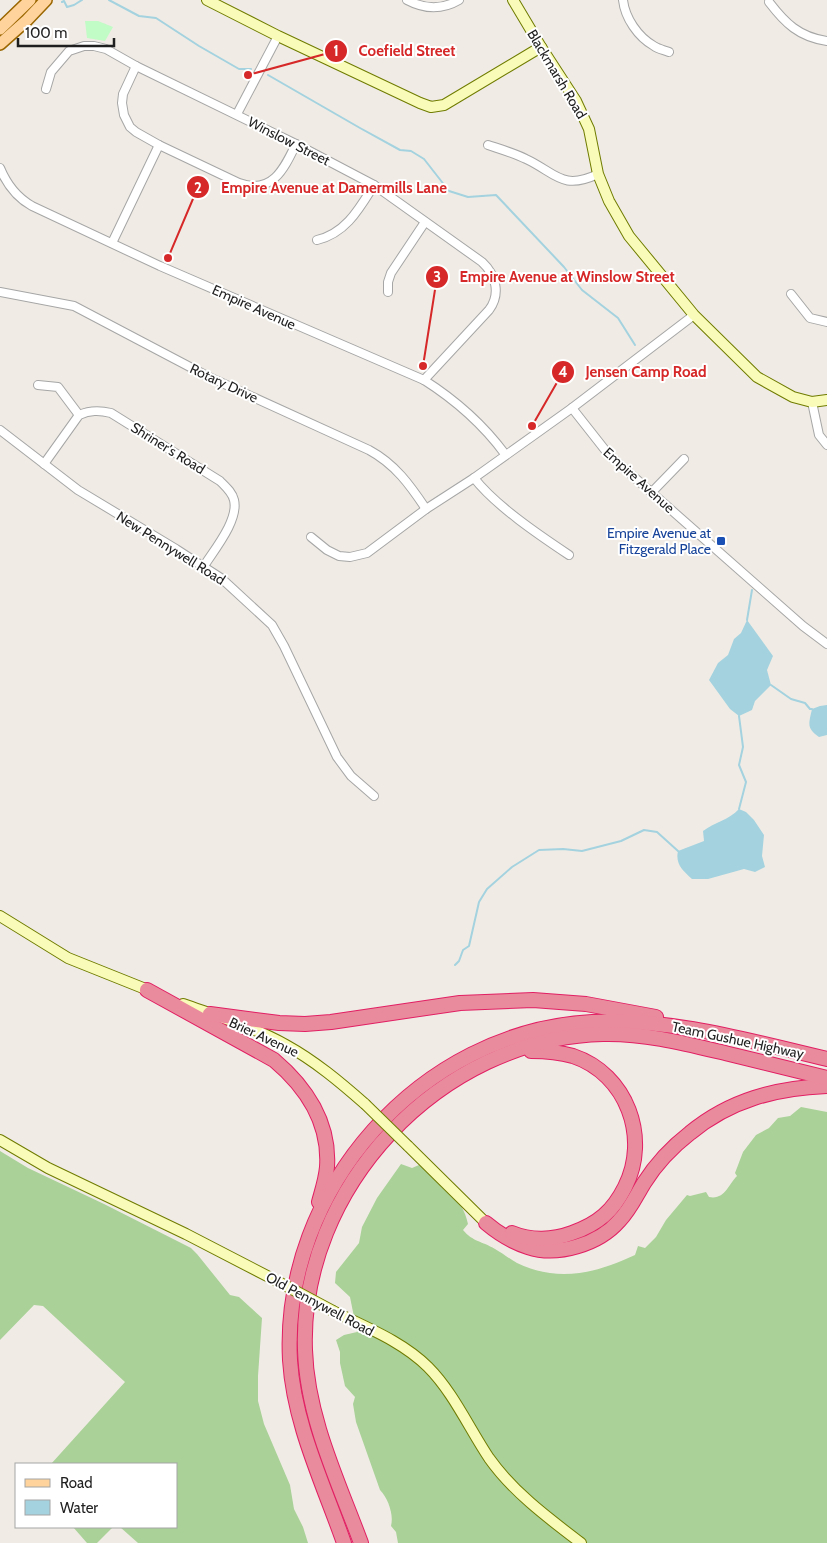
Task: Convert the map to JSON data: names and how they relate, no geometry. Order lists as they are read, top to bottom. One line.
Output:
{"streets":{"highway":["Team Gushue Highway"],"street":["Blackmarsh Road","Winslow Street","Empire Avenue","Rotary Drive","Shriner's Road","New Pennywell Road","Brier Avenue","Old Pennywell Road"]},"crossings":[["Winslow Street","Empire Avenue"],["Shriner's Road","New Pennywell Road"]],"places":{"other":["Coefield Street","Empire Avenue at Damermills Lane","Empire Avenue at Winslow Street","Jensen Camp Road"],"transit":["Empire Avenue at Fitzgerald Place"]},"legend":["Road","Water"],"scale_bar":"100 m"}
